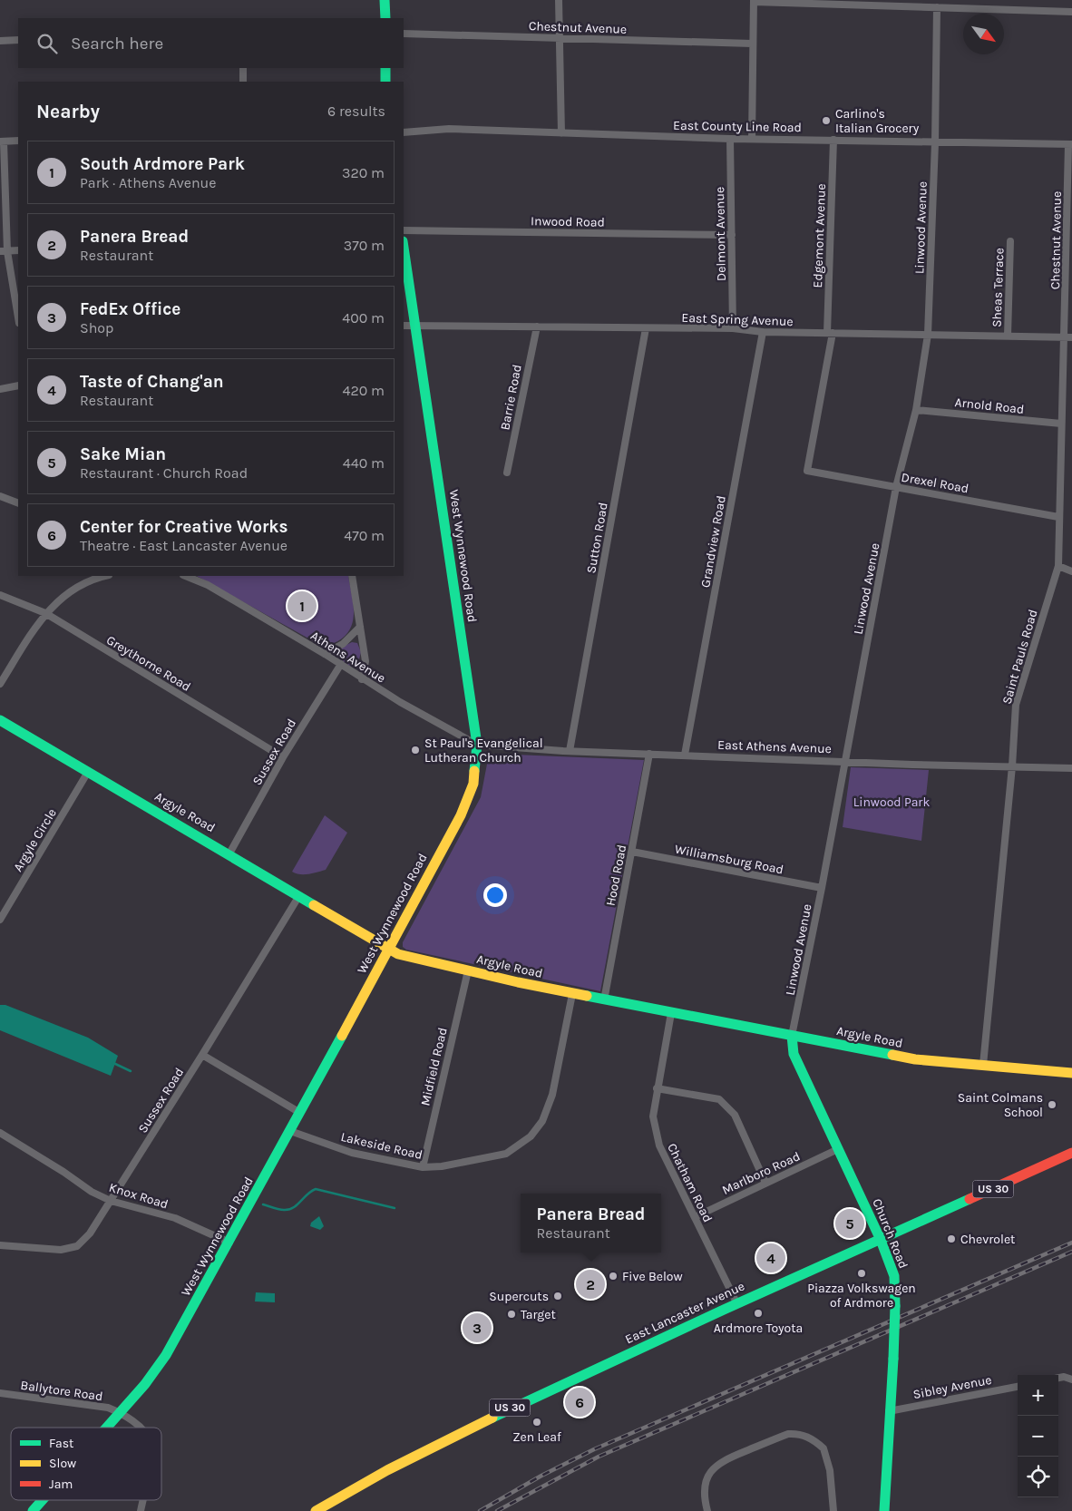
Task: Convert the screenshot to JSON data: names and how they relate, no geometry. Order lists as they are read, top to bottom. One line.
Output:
{"streets":{"main road":["West Wynnewood Road","Argyle Road","US 30","Church Road","East Lancaster Avenue"],"street":["Chestnut Avenue","East County Line Road","Inwood Road","Linwood Avenue","Delmont Avenue","Edgemont Avenue","Sheas Terrace","East Spring Avenue","Barrie Road","Arnold Road","Drexel Road","Sutton Road","Grandview Road","Athens Avenue","Saint Pauls Road","Greythorne Road","East Athens Avenue","Sussex Road","Argyle Circle","Williamsburg Road","Hood Road","Midfield Road","Lakeside Road","Marlboro Road","Chatham Road","Knox Road","Sibley Avenue","Ballytore Road"]},"crossings":[["Chestnut Avenue","East County Line Road"],["Chestnut Avenue","East Spring Avenue"],["Chestnut Avenue","Saint Pauls Road"],["East County Line Road","Linwood Avenue"],["East County Line Road","Delmont Avenue"],["East County Line Road","Edgemont Avenue"],["Inwood Road","Delmont Avenue"],["Linwood Avenue","East Spring Avenue"],["Linwood Avenue","Arnold Road"],["Linwood Avenue","Drexel Road"],["Linwood Avenue","East Athens Avenue"],["Linwood Avenue","Argyle Road"],["Linwood Avenue","Williamsburg Road"],["Linwood Avenue","Church Road"],["Delmont Avenue","East Spring Avenue"],["Edgemont Avenue","East Spring Avenue"],["Edgemont Avenue","Drexel Road"],["Sheas Terrace","East Spring Avenue"],["East Spring Avenue","Barrie Road"],["East Spring Avenue","Sutton Road"],["East Spring Avenue","Grandview Road"],["East Spring Avenue","West Wynnewood Road"],["East Spring Avenue","Saint Pauls Road"],["Arnold Road","Saint Pauls Road"],["Drexel Road","Saint Pauls Road"],["Sutton Road","East Athens Avenue"],["Grandview Road","East Athens Avenue"],["West Wynnewood Road","Athens Avenue"],["West Wynnewood Road","East Athens Avenue"],["West Wynnewood Road","Argyle Road"],["West Wynnewood Road","Lakeside Road"],["West Wynnewood Road","Knox Road"],["West Wynnewood Road","Ballytore Road"],["Athens Avenue","East Athens Avenue"],["Athens Avenue","Sussex Road"],["Saint Pauls Road","East Athens Avenue"],["Saint Pauls Road","Argyle Road"],["Greythorne Road","Sussex Road"],["East Athens Avenue","Hood Road"],["Sussex Road","Argyle Road"],["Sussex Road","Knox Road"],["Argyle Road","Argyle Circle"],["Argyle Road","Hood Road"],["Argyle Road","Midfield Road"],["Argyle Road","Lakeside Road"],["Argyle Road","Chatham Road"],["Argyle Road","Church Road"],["Williamsburg Road","Hood Road"],["Midfield Road","Lakeside Road"],["Marlboro Road","Chatham Road"],["Marlboro Road","Church Road"],["Chatham Road","East Lancaster Avenue"],["Church Road","East Lancaster Avenue"],["Church Road","Sibley Avenue"]],"parks":["Linwood Park"],"places":["Carlino's Italian Grocery","St Paul's Evangelical Lutheran Church","Saint Colmans School","Chevrolet","Piazza Volkswagen of Ardmore","Five Below","Supercuts","Ardmore Toyota","Target","Zen Leaf"],"legend":["Fast","Slow","Jam"],"north":"bottom right","page":{"search":"Search here","heading":["Nearby","6 results"],"list":[{"mark":"1","name":"South Ardmore Park","note":"Park · Athens Avenue","value":"320 m"},{"mark":"2","name":"Panera Bread","note":"Restaurant","value":"370 m"},{"mark":"3","name":"FedEx Office","note":"Shop","value":"400 m"},{"mark":"4","name":"Taste of Chang'an","note":"Restaurant","value":"420 m"},{"mark":"5","name":"Sake Mian","note":"Restaurant · Church Road","value":"440 m"},{"mark":"6","name":"Center for Creative Works","note":"Theatre · East Lancaster Avenue","value":"470 m"}],"pins":["1","5","4","2","3","6"],"popup":["Panera Bread","Restaurant"],"map_buttons":["+","−"]}}
